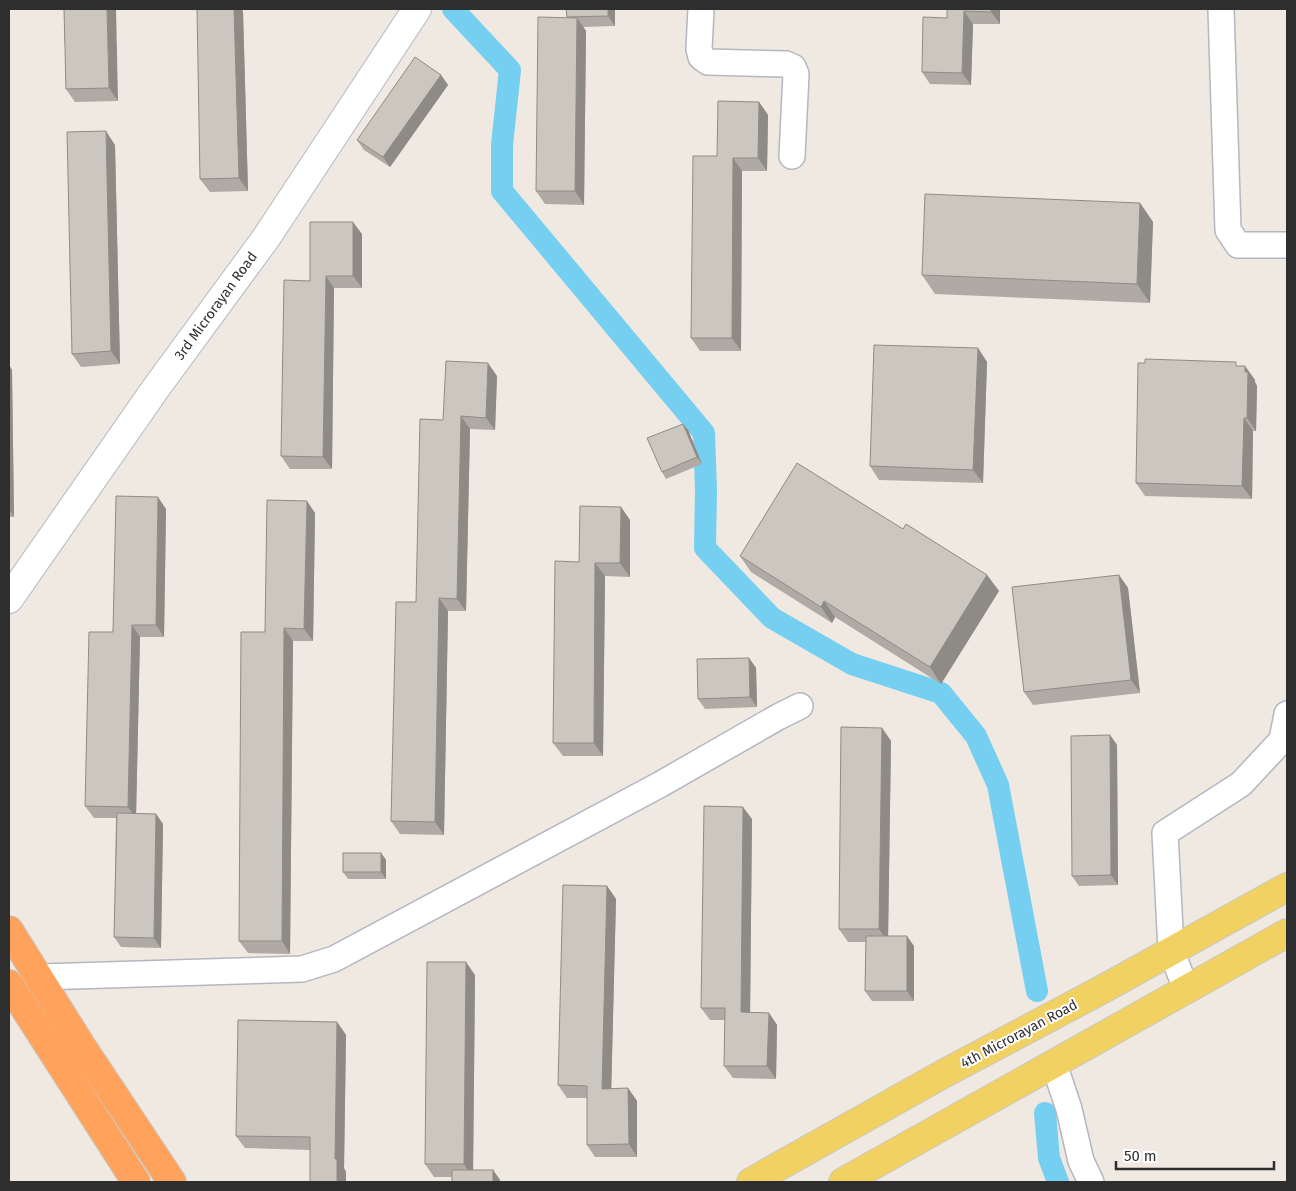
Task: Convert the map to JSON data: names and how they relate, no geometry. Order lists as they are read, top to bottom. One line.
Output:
{"streets":{"main road":["4th Microrayan Road"],"street":["3rd Microrayan Road"]},"scale_bar":"50 m"}
